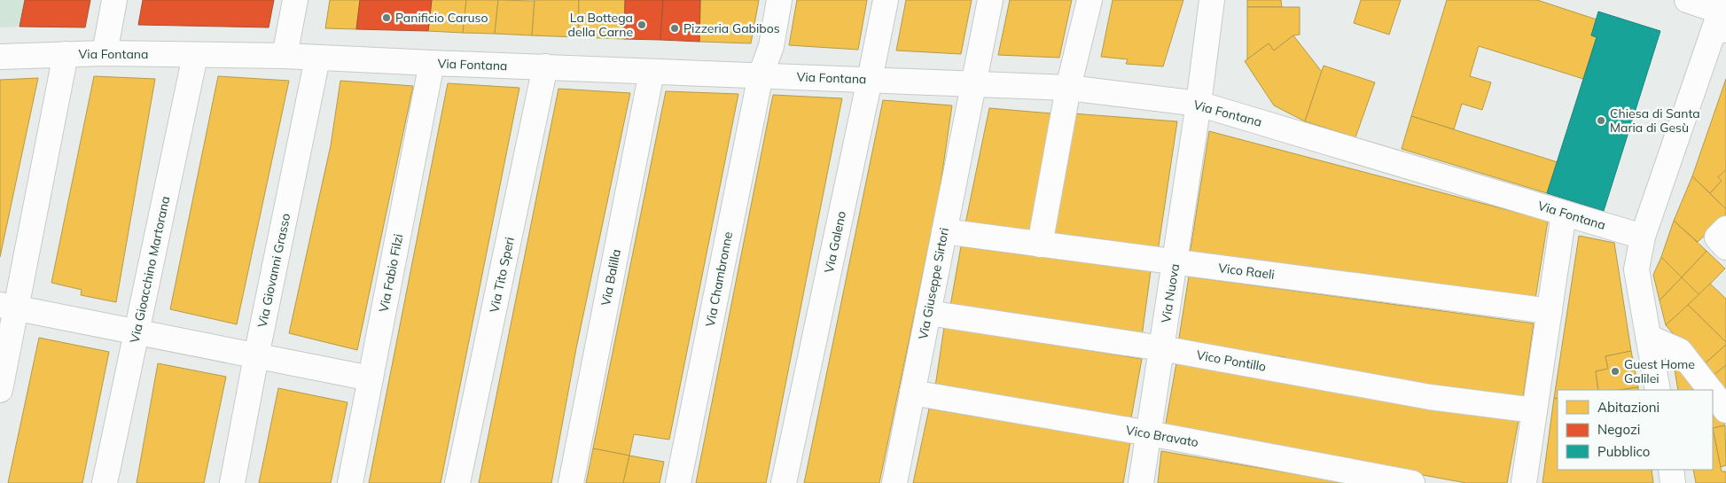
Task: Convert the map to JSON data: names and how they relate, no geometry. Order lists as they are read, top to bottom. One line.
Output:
{"streets":{"street":["Via Fontana","Via Galeno","Via Gioacchino Martorana","Via Giovanni Grasso","Vico Raeli","Via Fabio Filzi","Via Tito Speri","Via Balilla","Via Chambronne","Via Giuseppe Sirtori","Via Nuova","Vico Pontillo","Vico Bravato"]},"crossings":[["Via Fontana","Via Galeno"],["Via Fontana","Via Gioacchino Martorana"],["Via Fontana","Via Giovanni Grasso"],["Via Fontana","Via Fabio Filzi"],["Via Fontana","Via Tito Speri"],["Via Fontana","Via Balilla"],["Via Fontana","Via Chambronne"],["Via Fontana","Via Giuseppe Sirtori"],["Via Fontana","Via Nuova"],["Vico Raeli","Via Giuseppe Sirtori"],["Vico Raeli","Via Nuova"],["Via Giuseppe Sirtori","Vico Pontillo"],["Via Giuseppe Sirtori","Vico Bravato"],["Via Nuova","Vico Pontillo"],["Via Nuova","Vico Bravato"]],"places":["Panificio Caruso","La Bottega della Carne","Pizzeria Gabibos","Chiesa di Santa Maria di Gesù","Guest Home Galilei"],"legend":["Abitazioni","Negozi","Pubblico"]}
